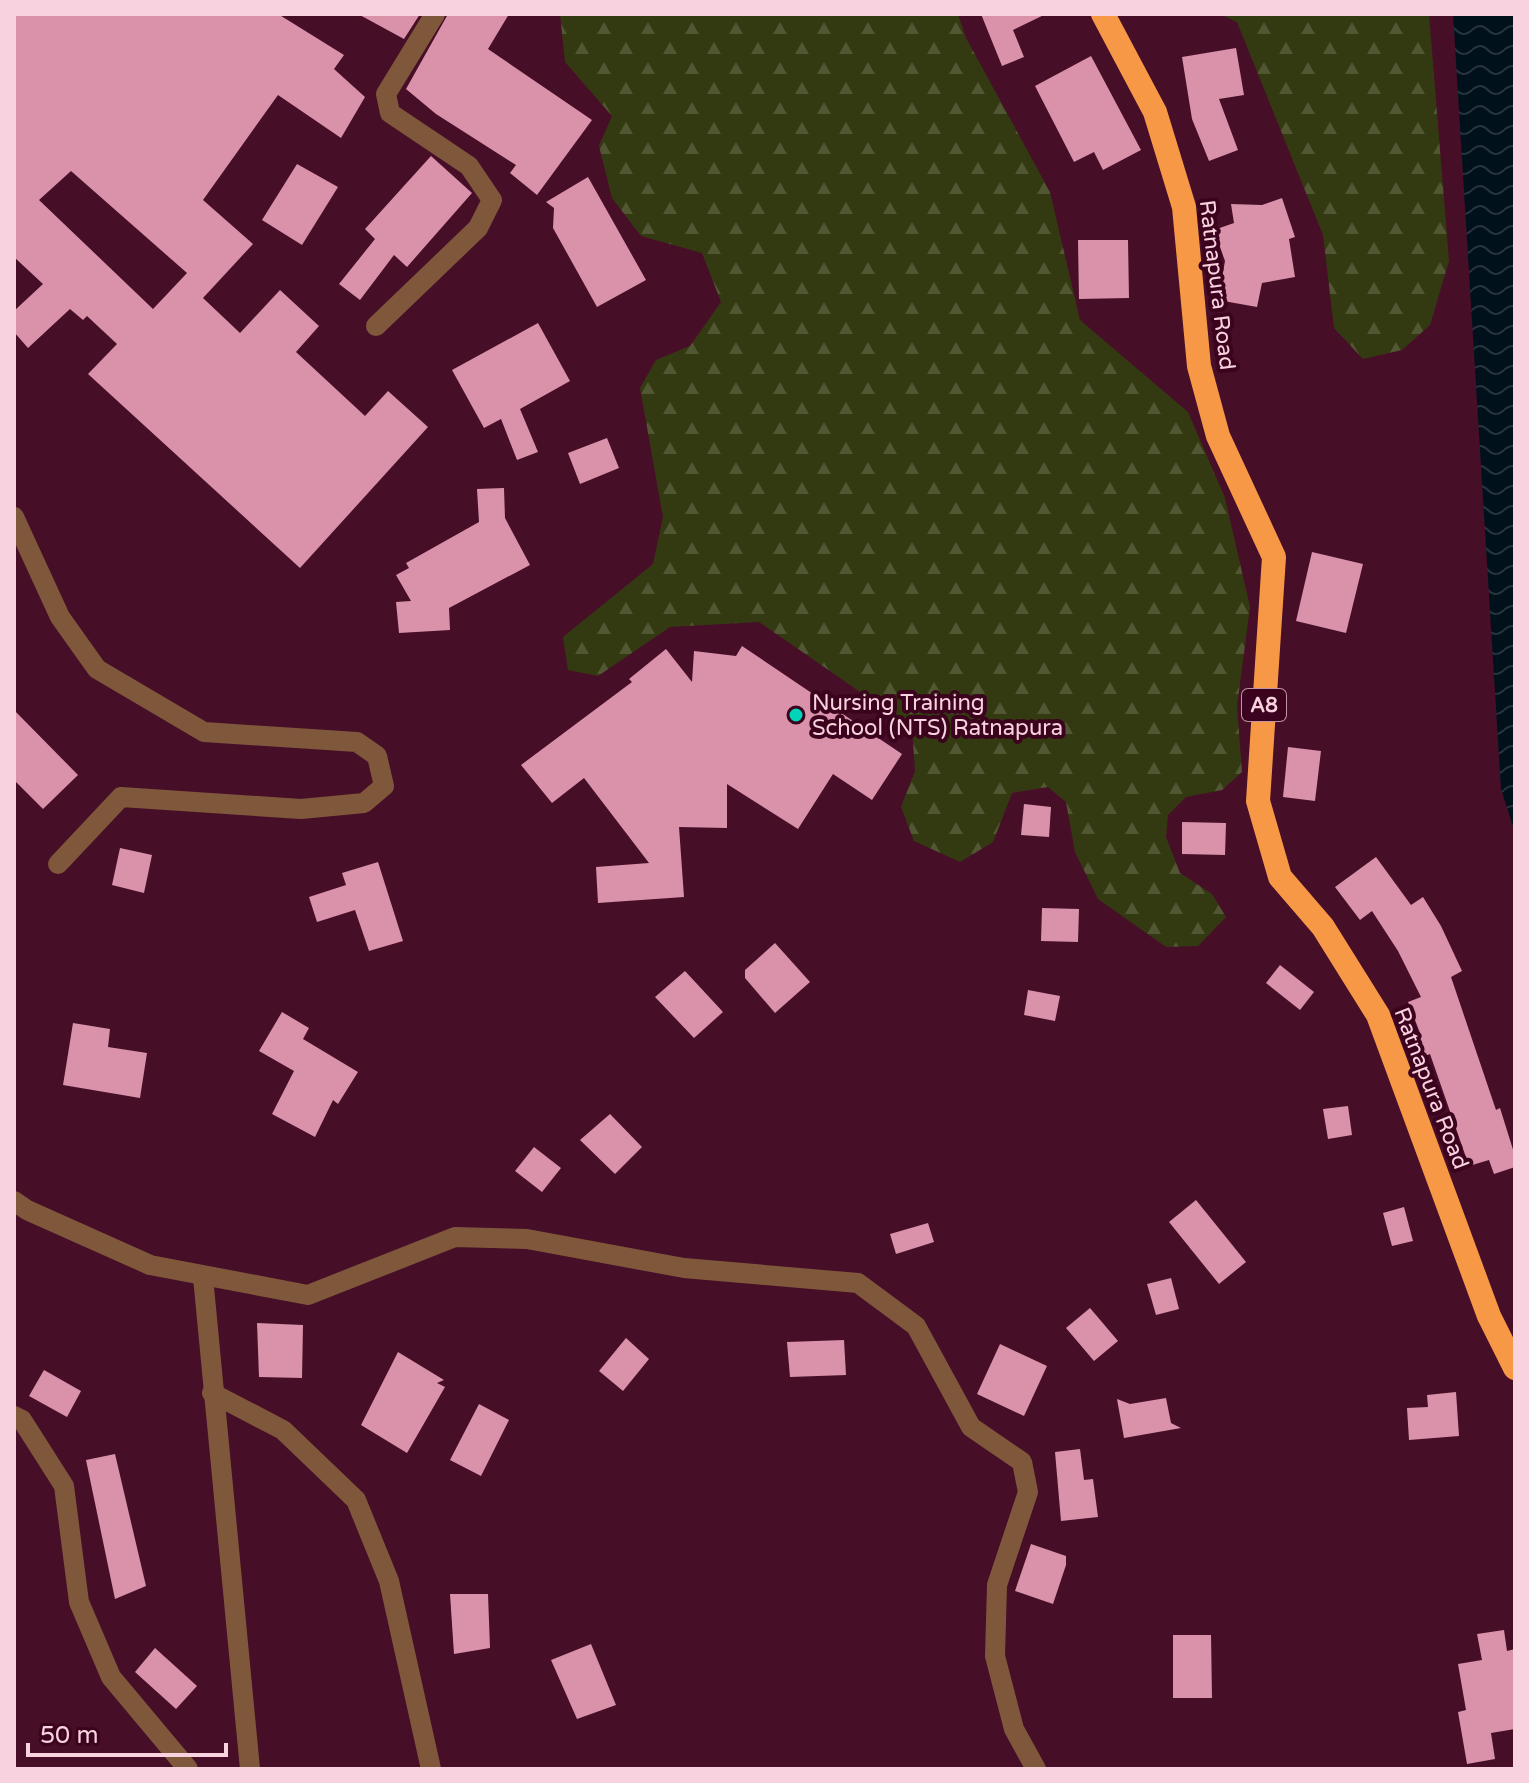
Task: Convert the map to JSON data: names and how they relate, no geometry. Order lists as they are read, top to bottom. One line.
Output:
{"streets":{"highway":["Ratnapura Road","A8"]},"places":["Nursing Training School (NTS) Ratnapura"],"scale_bar":"50 m"}
